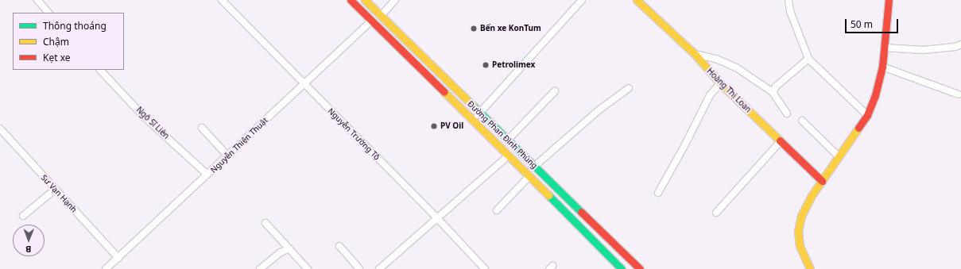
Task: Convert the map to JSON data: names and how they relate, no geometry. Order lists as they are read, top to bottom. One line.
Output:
{"streets":{"main road":["Hoàng Thị Loan","Đường Phan Đình Phùng"],"street":["Ngô Sĩ Liên","Nguyễn Trường Tộ","Nguyễn Thiện Thuật","Sư Vạn Hạnh"]},"crossings":[["Ngô Sĩ Liên","Nguyễn Thiện Thuật"],["Nguyễn Trường Tộ","Nguyễn Thiện Thuật"],["Đường Phan Đình Phùng","Nguyễn Thiện Thuật"],["Nguyễn Thiện Thuật","Sư Vạn Hạnh"]],"places":["Bến xe KonTum","Petrolimex","PV Oil"],"legend":["Thông thoáng","Chậm","Kẹt xe"],"scale_bar":"50 m","north":"bottom"}
